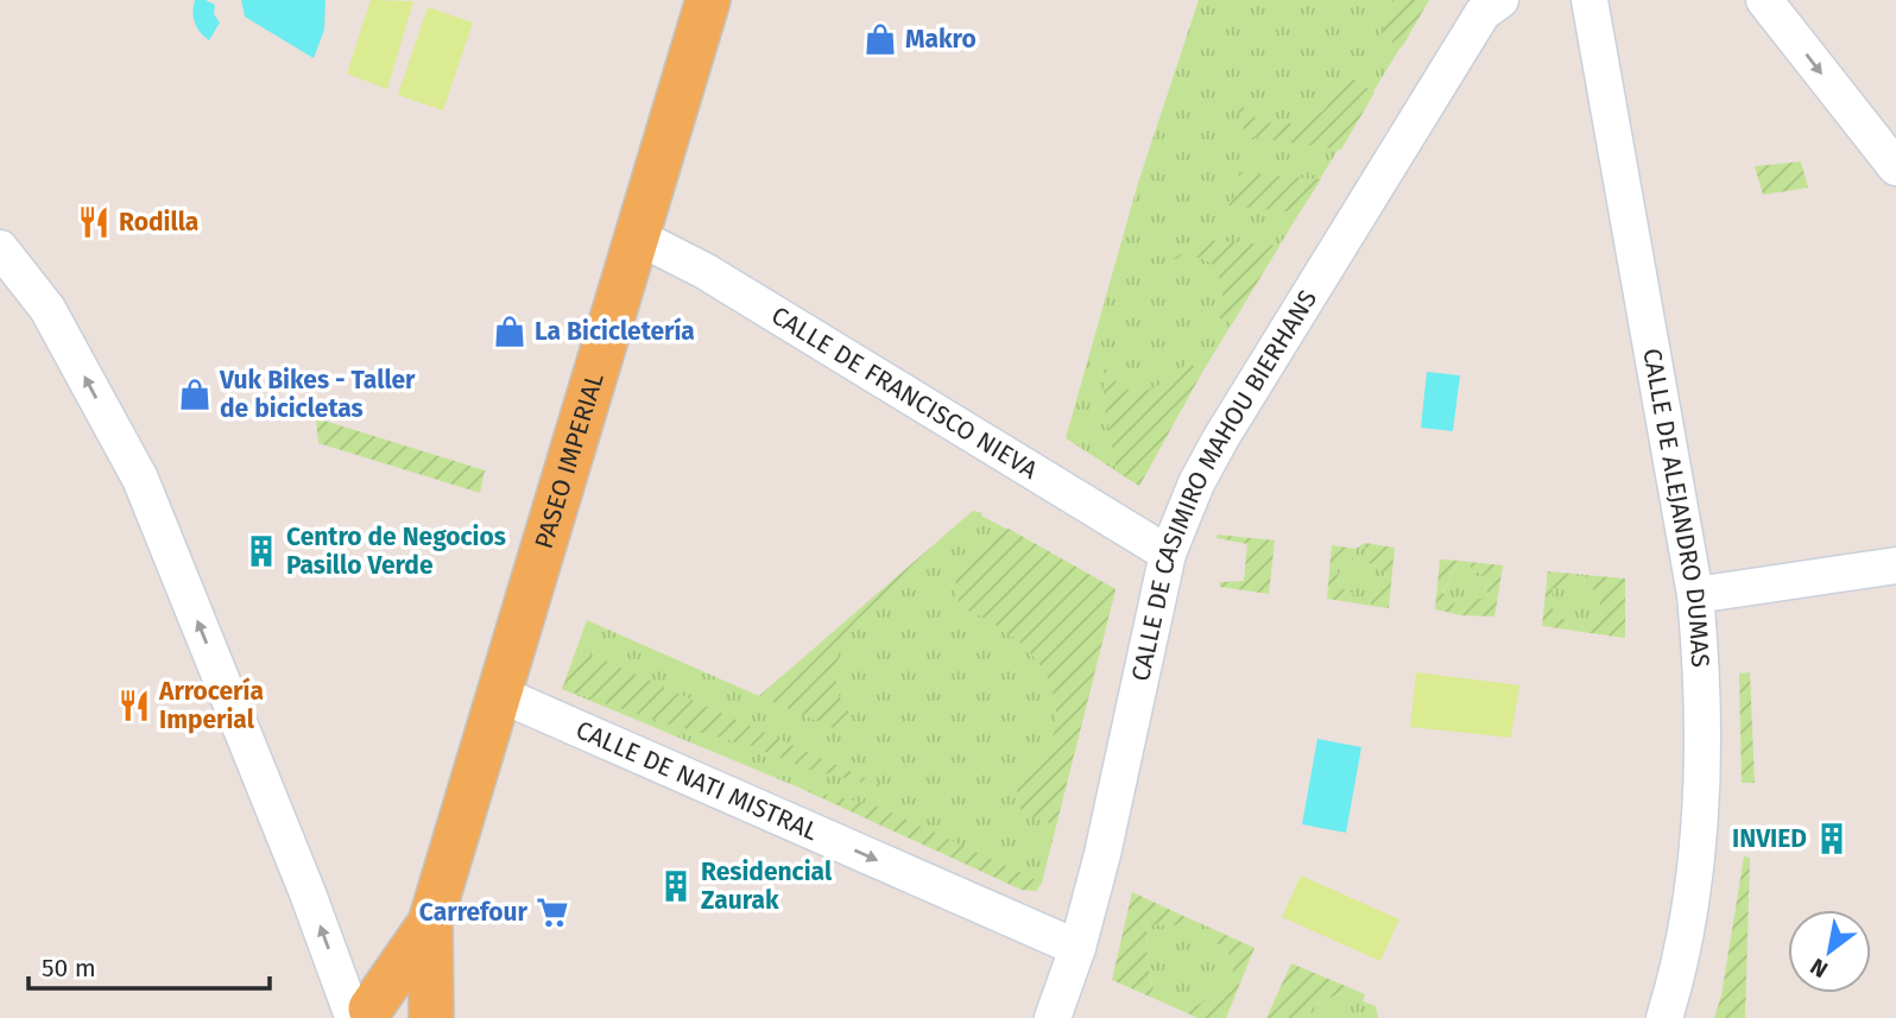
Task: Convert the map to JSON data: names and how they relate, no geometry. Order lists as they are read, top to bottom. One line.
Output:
{"streets":{"main road":["PASEO IMPERIAL"],"street":["CALLE DE FRANCISCO NIEVA","CALLE DE CASIMIRO MAHOU BIERHANS","CALLE DE ALEJANDRO DUMAS","CALLE DE NATI MISTRAL"]},"crossings":[["CALLE DE FRANCISCO NIEVA","PASEO IMPERIAL"],["CALLE DE FRANCISCO NIEVA","CALLE DE CASIMIRO MAHOU BIERHANS"],["PASEO IMPERIAL","CALLE DE NATI MISTRAL"],["CALLE DE CASIMIRO MAHOU BIERHANS","CALLE DE NATI MISTRAL"]],"one_way":["CALLE DE NATI MISTRAL"],"places":{"shop":["Makro","La Bicicletería","Vuk Bikes - Taller de bicicletas"],"restaurant":["Rodilla","Arrocería Imperial"],"building":["Centro de Negocios Pasillo Verde","INVIED","Residencial Zaurak"],"supermarket":["Carrefour"]},"scale_bar":"50 m","north":"bottom left"}
